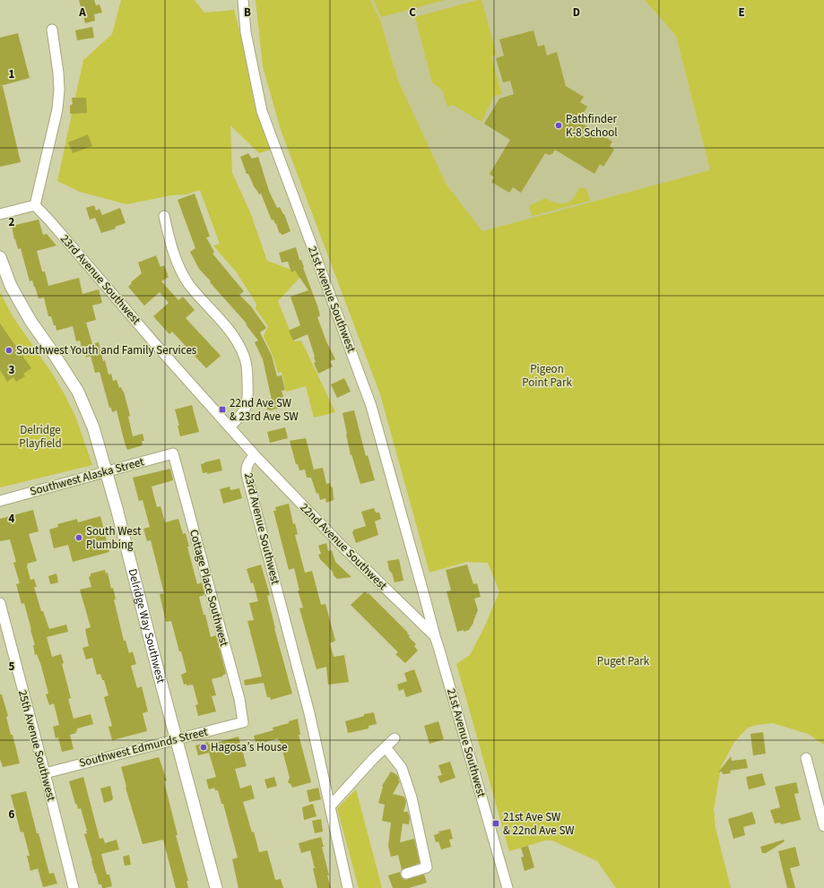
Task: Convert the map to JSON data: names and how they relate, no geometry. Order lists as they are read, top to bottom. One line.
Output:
{"streets":{"main road":["Delridge Way Southwest"],"street":["23rd Avenue Southwest","21st Avenue Southwest","Southwest Alaska Street","22nd Avenue Southwest","Cottage Place Southwest","25th Avenue Southwest","Southwest Edmunds Street"]},"crossings":[["23rd Avenue Southwest","22nd Avenue Southwest"],["21st Avenue Southwest","22nd Avenue Southwest"],["Southwest Alaska Street","Cottage Place Southwest"],["Southwest Alaska Street","Delridge Way Southwest"],["Cottage Place Southwest","Southwest Edmunds Street"],["Delridge Way Southwest","Southwest Edmunds Street"],["25th Avenue Southwest","Southwest Edmunds Street"]],"parks":["Pigeon Point Park","Delridge Playfield","Puget Park"],"places":{"other":["Pathfinder K-8 School","Southwest Youth and Family Services","South West Plumbing","Hagosa’s House"],"transit":["22nd Ave SW & 23rd Ave SW","21st Ave SW & 22nd Ave SW"]},"grid":{"columns":["A","B","C","D","E"],"rows":["1","2","3","4","5","6"]}}
